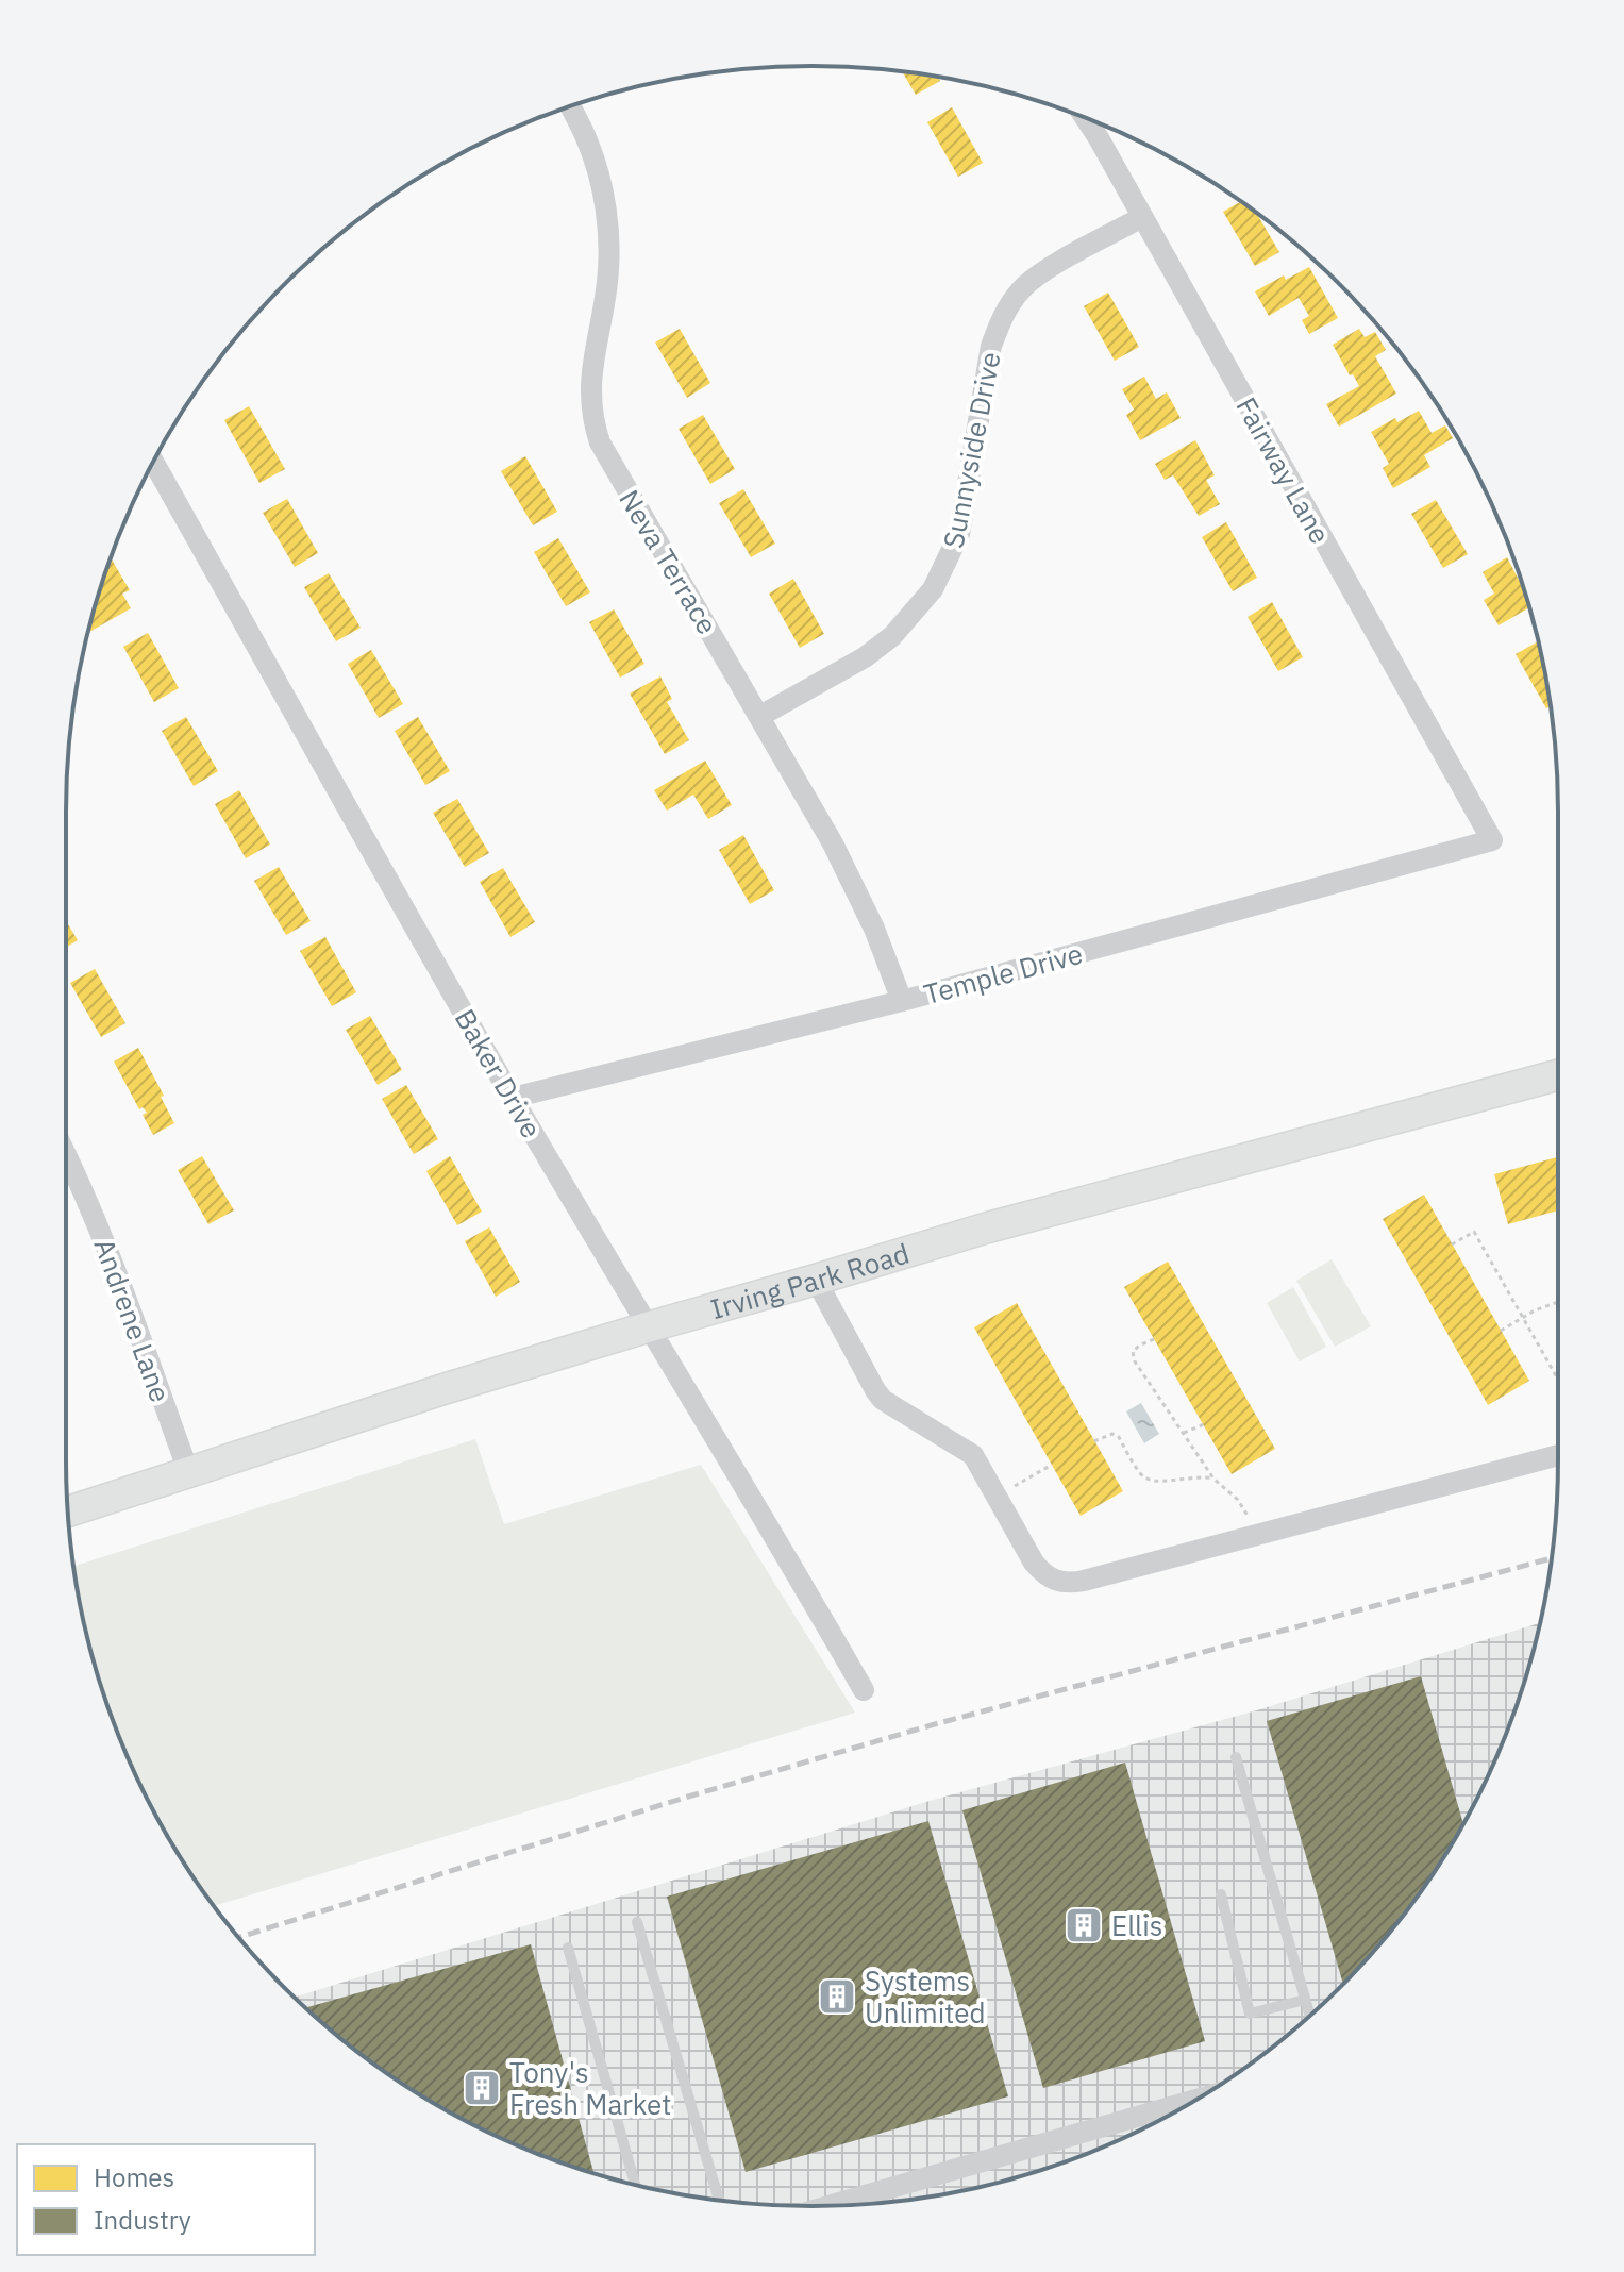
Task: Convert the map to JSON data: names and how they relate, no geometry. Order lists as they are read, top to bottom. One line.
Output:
{"streets":{"main road":["Irving Park Road"],"street":["Sunnyside Drive","Fairway Lane","Neva Terrace","Temple Drive","Baker Drive","Andrene Lane"]},"crossings":[["Sunnyside Drive","Fairway Lane"],["Sunnyside Drive","Neva Terrace"],["Fairway Lane","Temple Drive"],["Neva Terrace","Temple Drive"],["Temple Drive","Baker Drive"],["Baker Drive","Irving Park Road"],["Irving Park Road","Andrene Lane"]],"places":{"building":["Ellis","Systems Unlimited","Tony's Fresh Market"]},"legend":["Homes","Industry"]}
